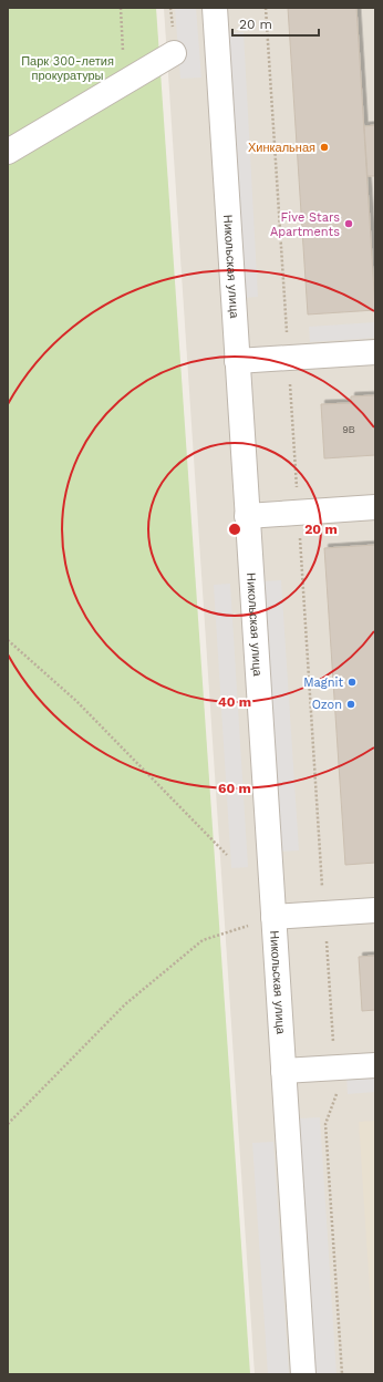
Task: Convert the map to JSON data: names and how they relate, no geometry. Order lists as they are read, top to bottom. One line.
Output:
{"streets":{"street":["Никольская улица"]},"parks":["Парк 300-летия прокуратуры"],"places":["Хинкальная","Five Stars Apartments","Magnit","Ozon"],"house_numbers":["9В"],"scale_bar":"20 m","rings":["20 m","40 m","60 m"]}
